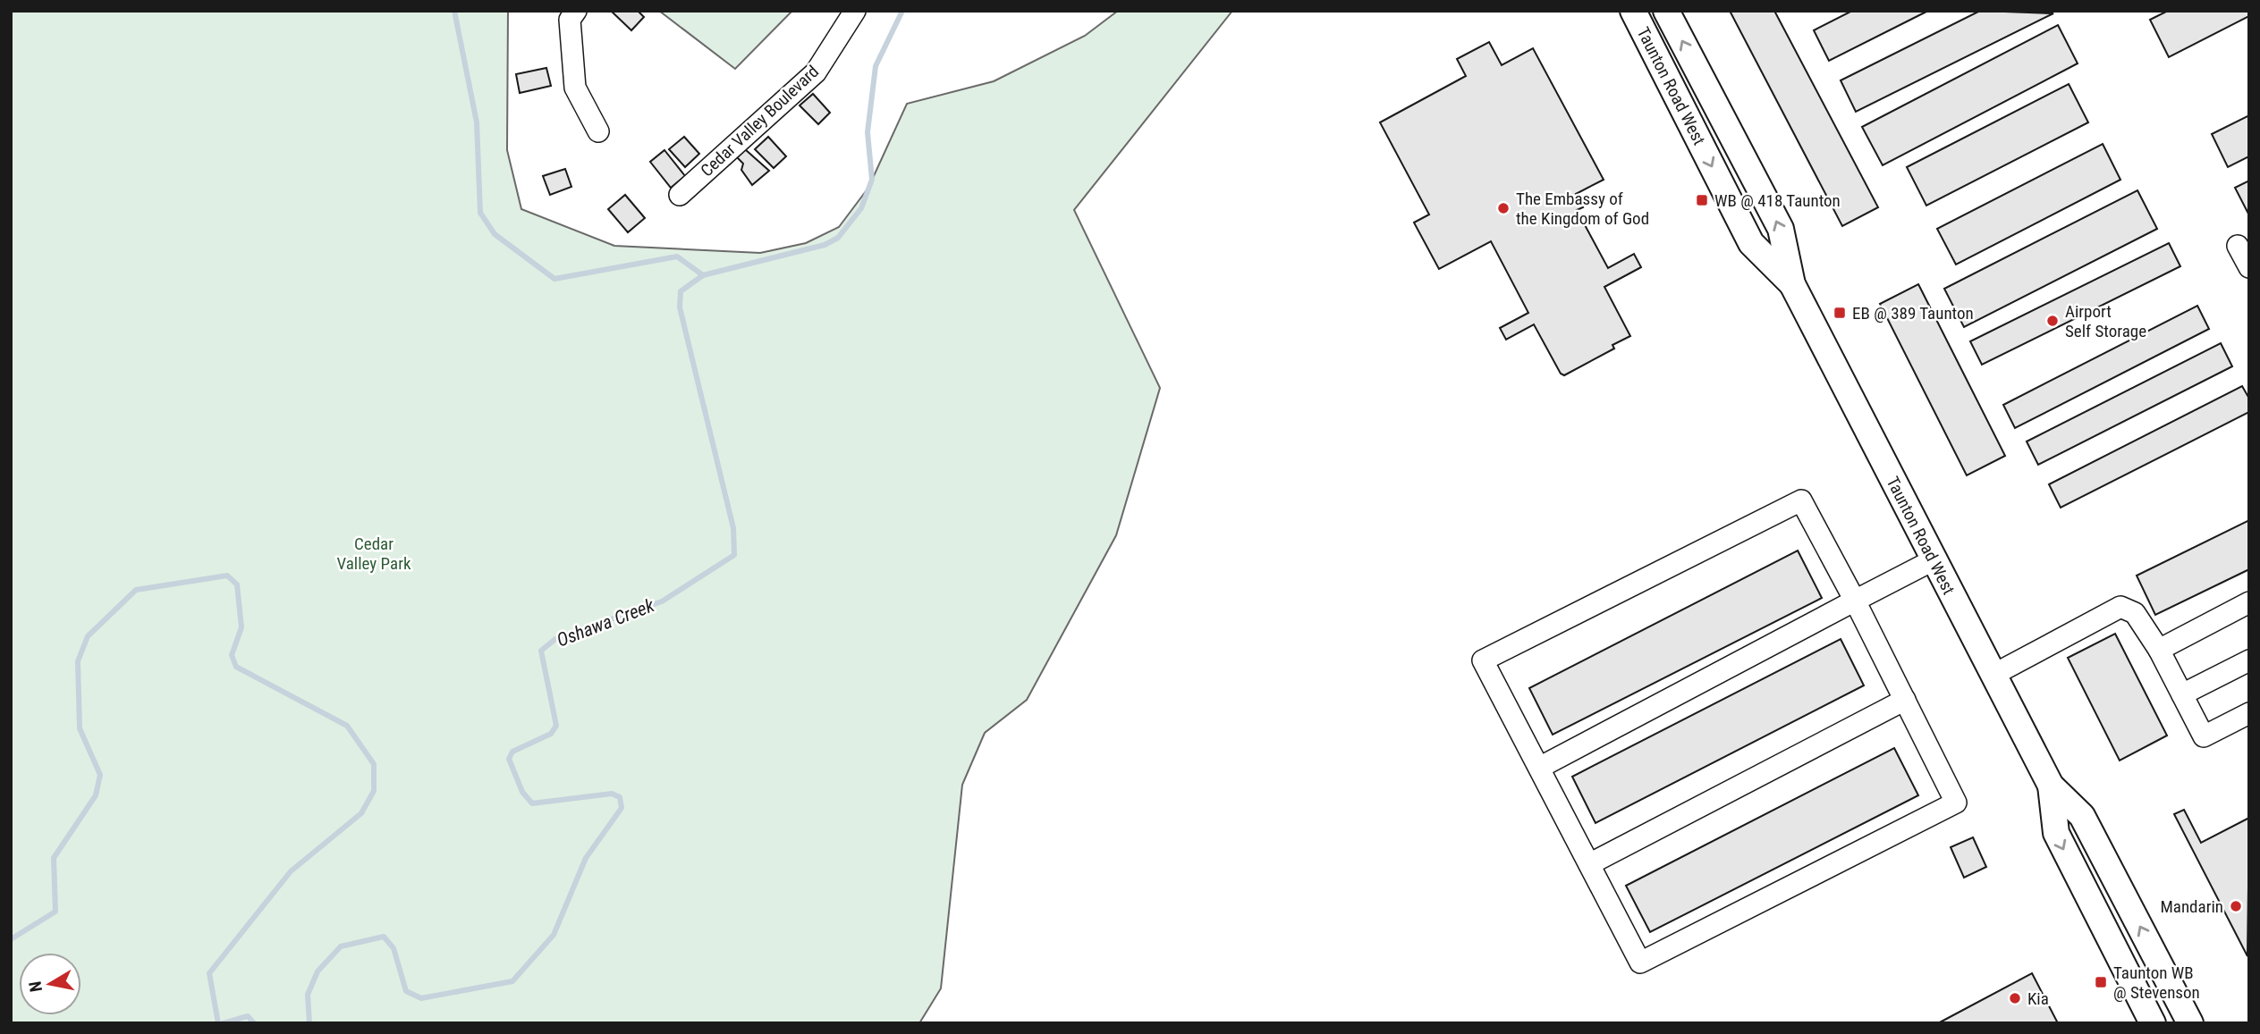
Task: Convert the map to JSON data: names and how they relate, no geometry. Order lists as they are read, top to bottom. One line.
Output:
{"streets":{"main road":["Taunton Road West"],"street":["Cedar Valley Boulevard"]},"water":["Oshawa Creek"],"parks":["Cedar Valley Park"],"places":{"transit":["WB @ 418 Taunton","EB @ 389 Taunton","Taunton WB @ Stevenson"],"other":["The Embassy of the Kingdom of God","Airport Self Storage","Mandarin","Kia"]},"north":"left"}
